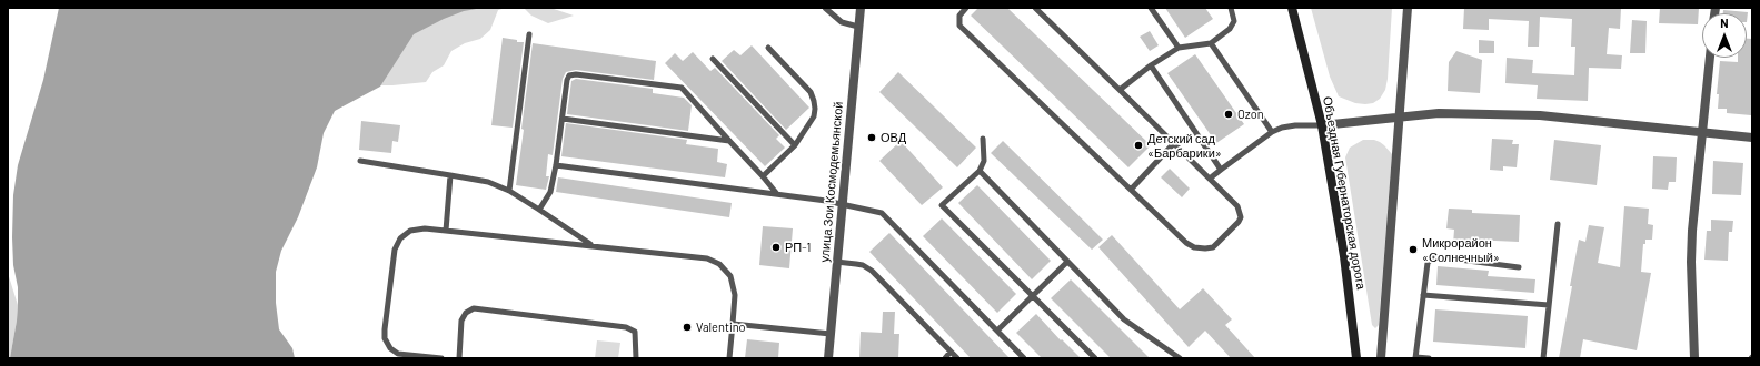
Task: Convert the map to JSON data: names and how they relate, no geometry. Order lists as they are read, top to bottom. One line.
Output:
{"streets":{"main road":["Объездная Губернаторская дорога"],"street":["улица Зои Космодемьянской"]},"places":["Ozon","ОВД","Детский сад «Барбарики»","РП-1","Микрорайон «Солнечный»","Valentino"],"north":"top"}
